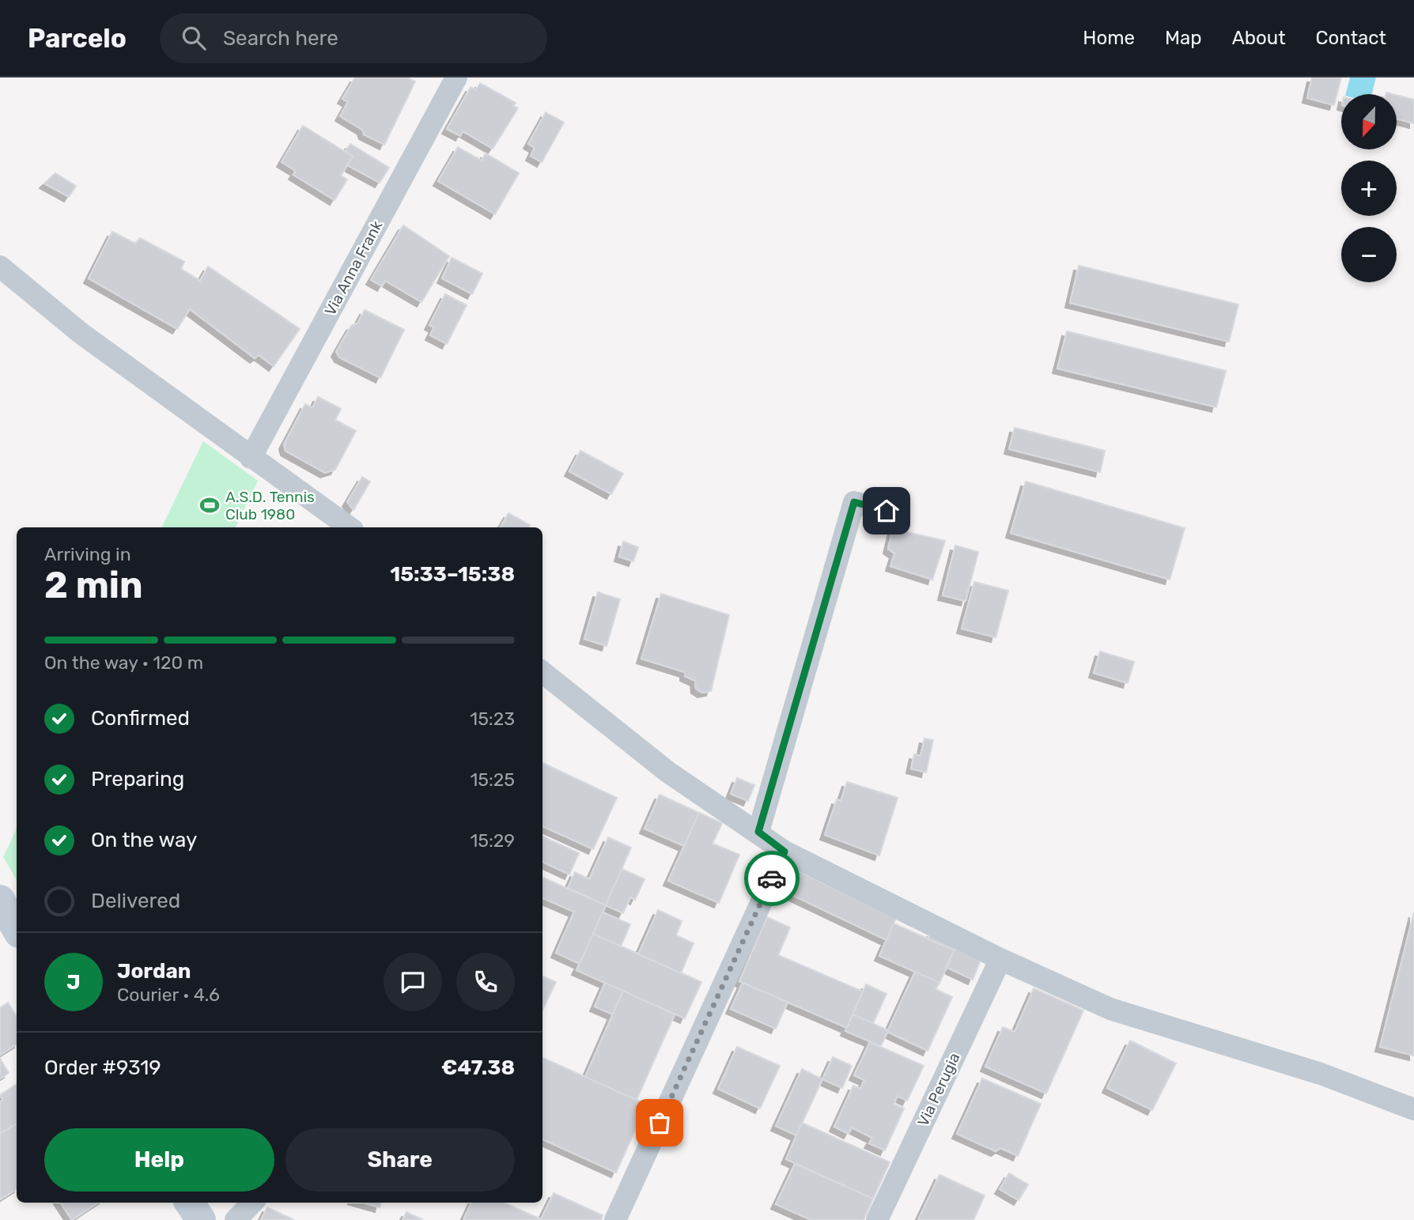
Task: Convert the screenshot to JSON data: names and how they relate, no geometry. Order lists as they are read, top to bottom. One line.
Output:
{"streets":{"street":["Via Anna Frank","Via Perugia"]},"places":{"sports":["A.S.D. Tennis Club 1980"]},"north":"bottom","page":{"header":"Parcelo","search":"Search here","nav":["Home","Map","About","Contact"],"map_buttons":["+","−"],"heading":["2 min","Arriving in","15:33–15:38"],"panel":["Jordan","Courier · 4.6","Order #9319","€47.38"],"bar":"On the way · 120 m","list":[["Confirmed","15:23"],["Preparing","15:25"],["On the way","15:29"],"Delivered"],"round":"J","buttons":["Help","Share"]}}
